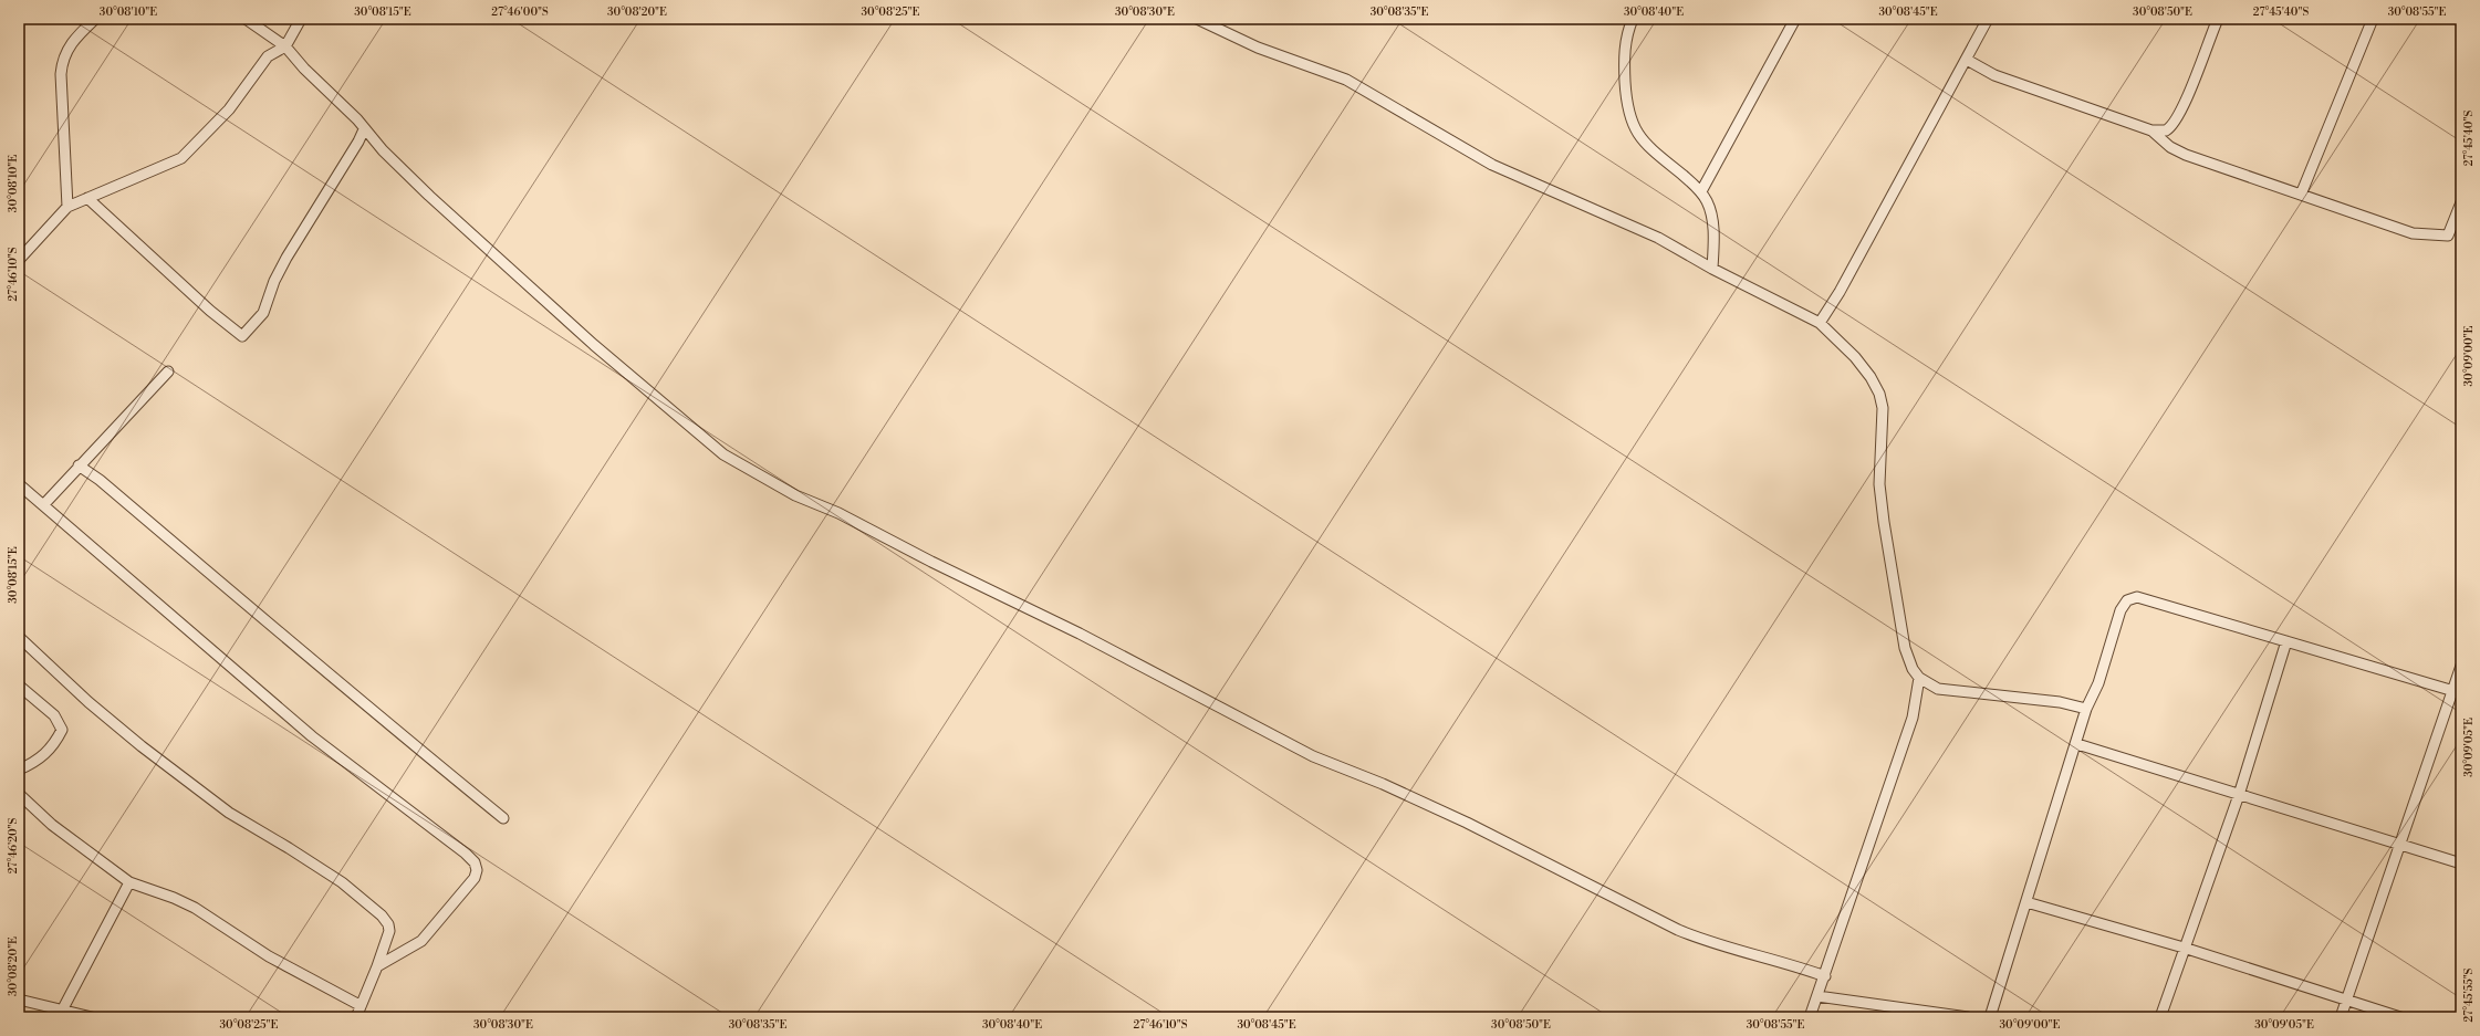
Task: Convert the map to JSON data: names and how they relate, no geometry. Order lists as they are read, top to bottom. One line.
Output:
{"coordinates":["30°08'10\"E","30°08'15\"E","27°46'00\"S","30°08'20\"E","30°08'25\"E","30°08'30\"E","30°08'35\"E","30°08'40\"E","30°08'45\"E","30°08'50\"E","27°45'40\"S","30°08'55\"E","27°46'10\"S","30°09'00\"E","30°09'05\"E","27°46'20\"S","27°45'55\"S"]}
